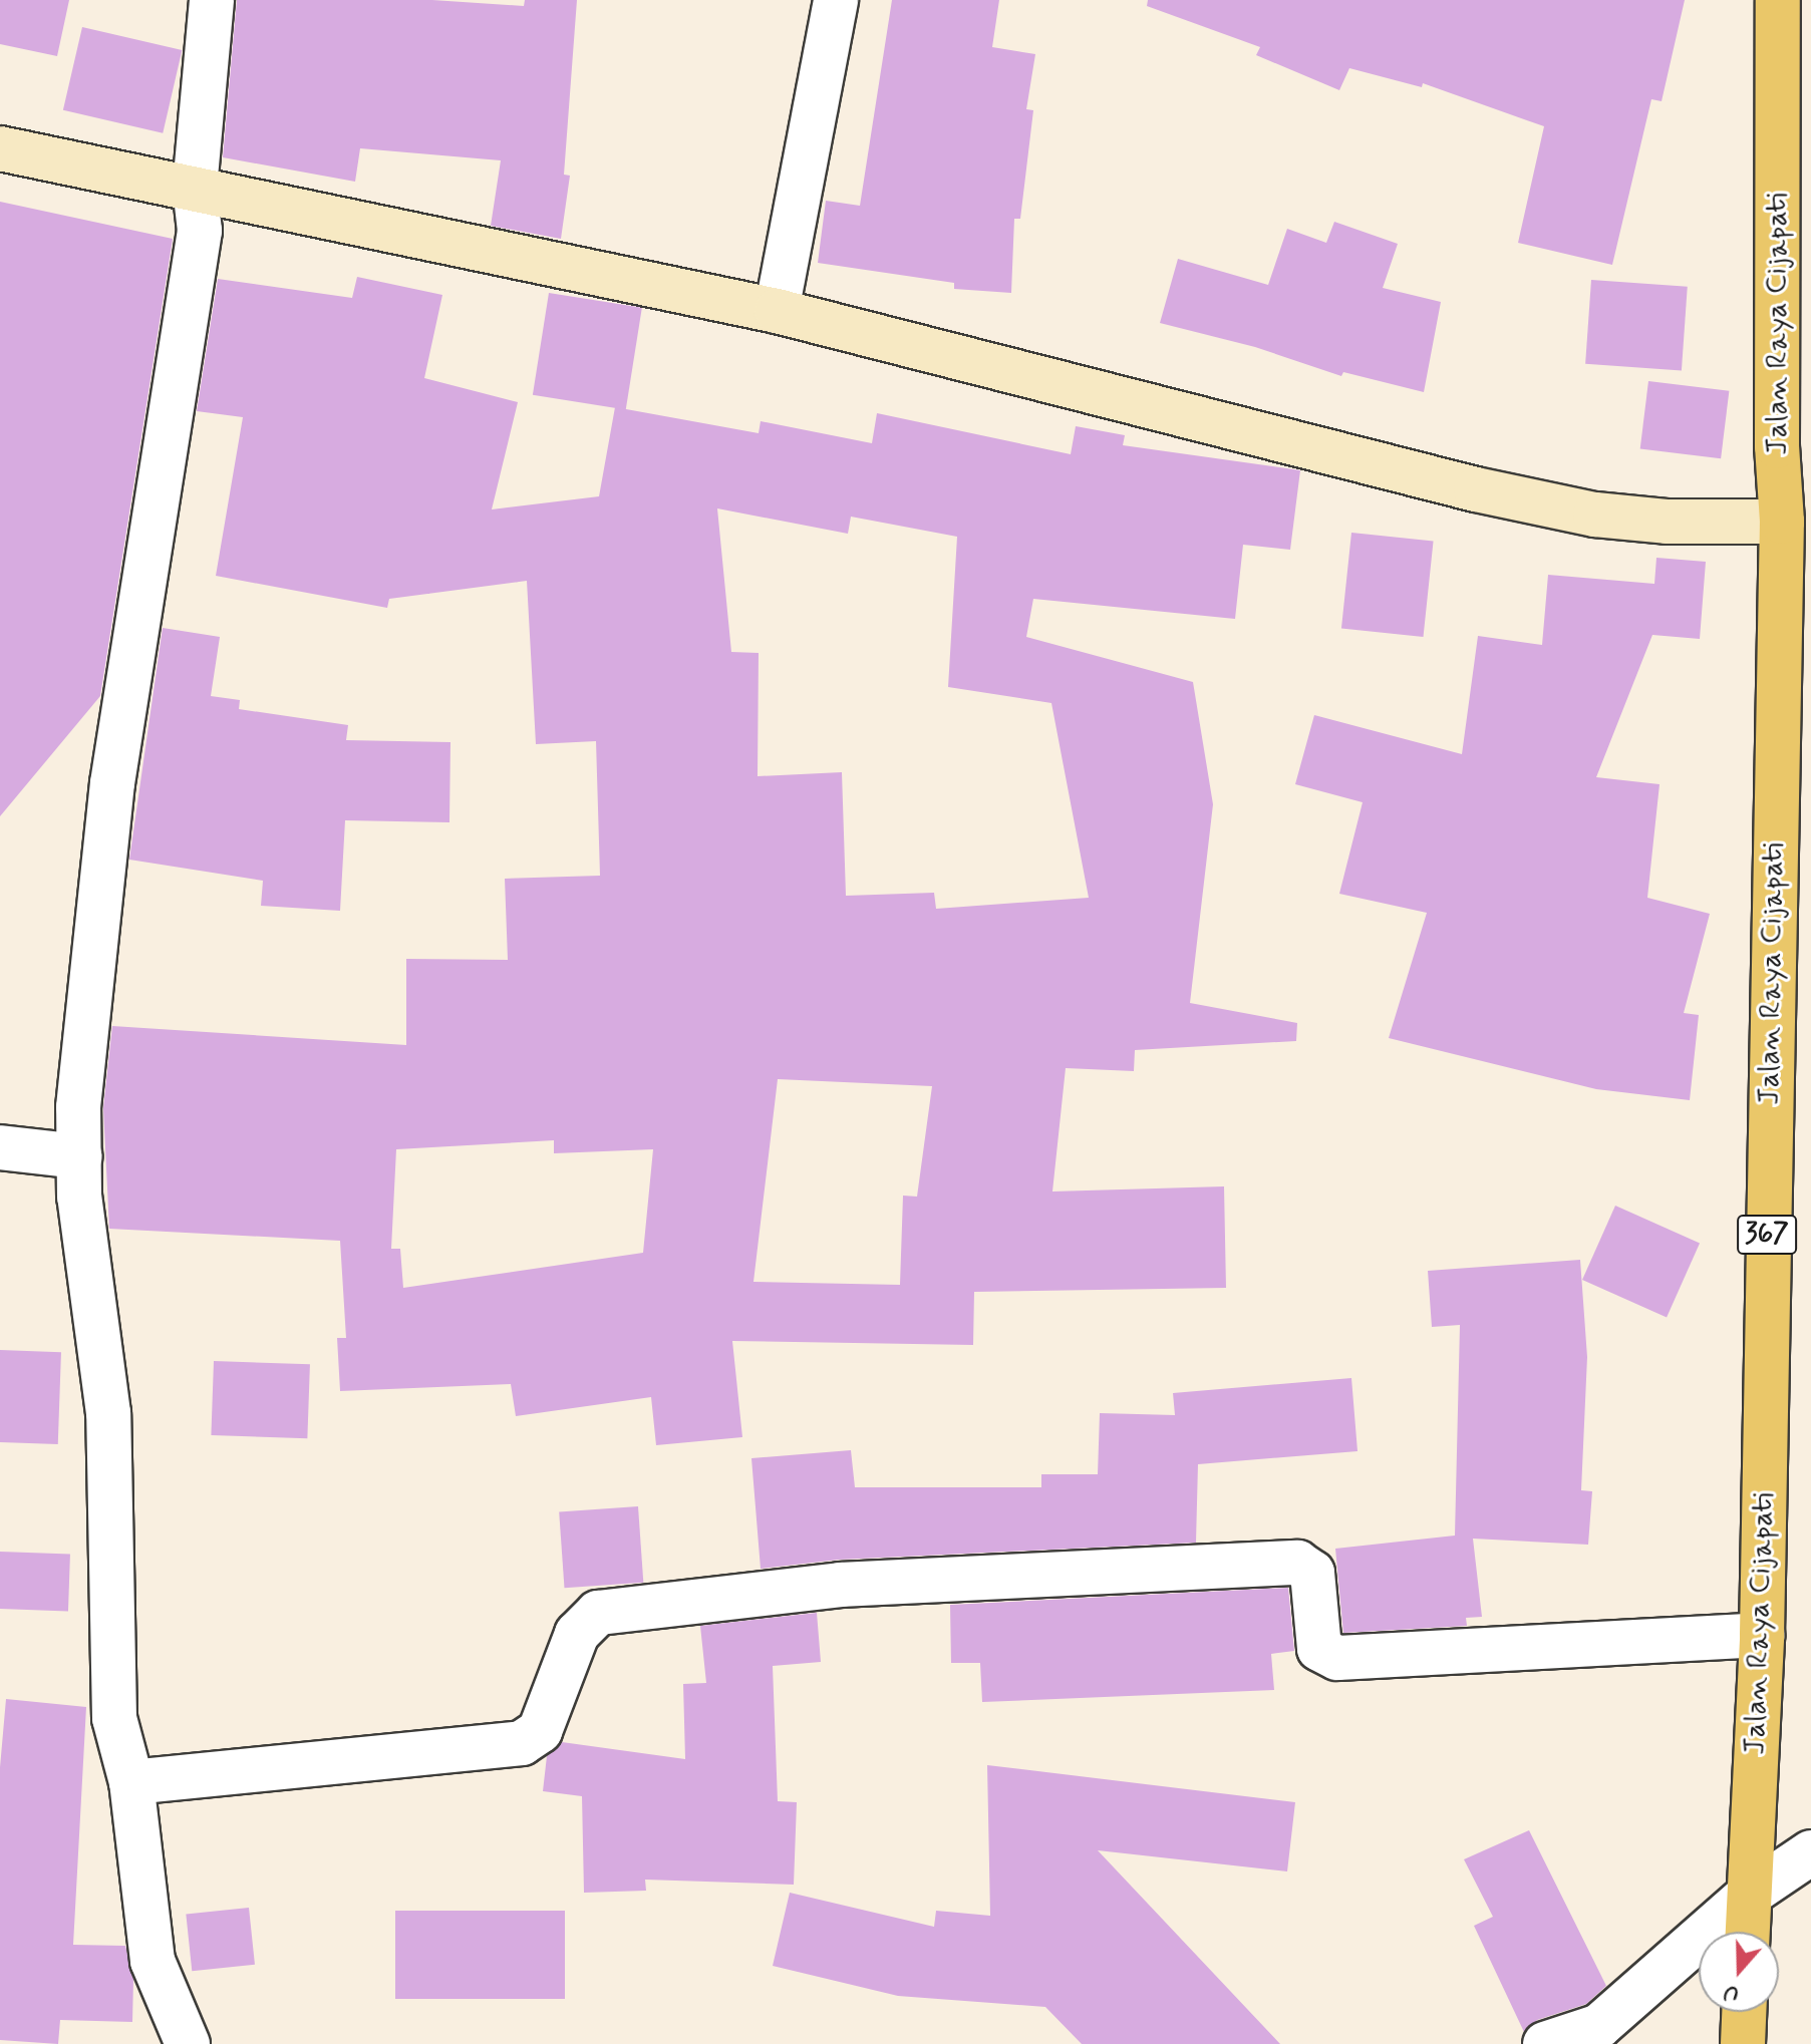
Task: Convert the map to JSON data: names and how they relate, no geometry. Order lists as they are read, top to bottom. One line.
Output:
{"streets":{"main road":["Jalan Raya Cijapati","367"]},"north":"bottom"}
